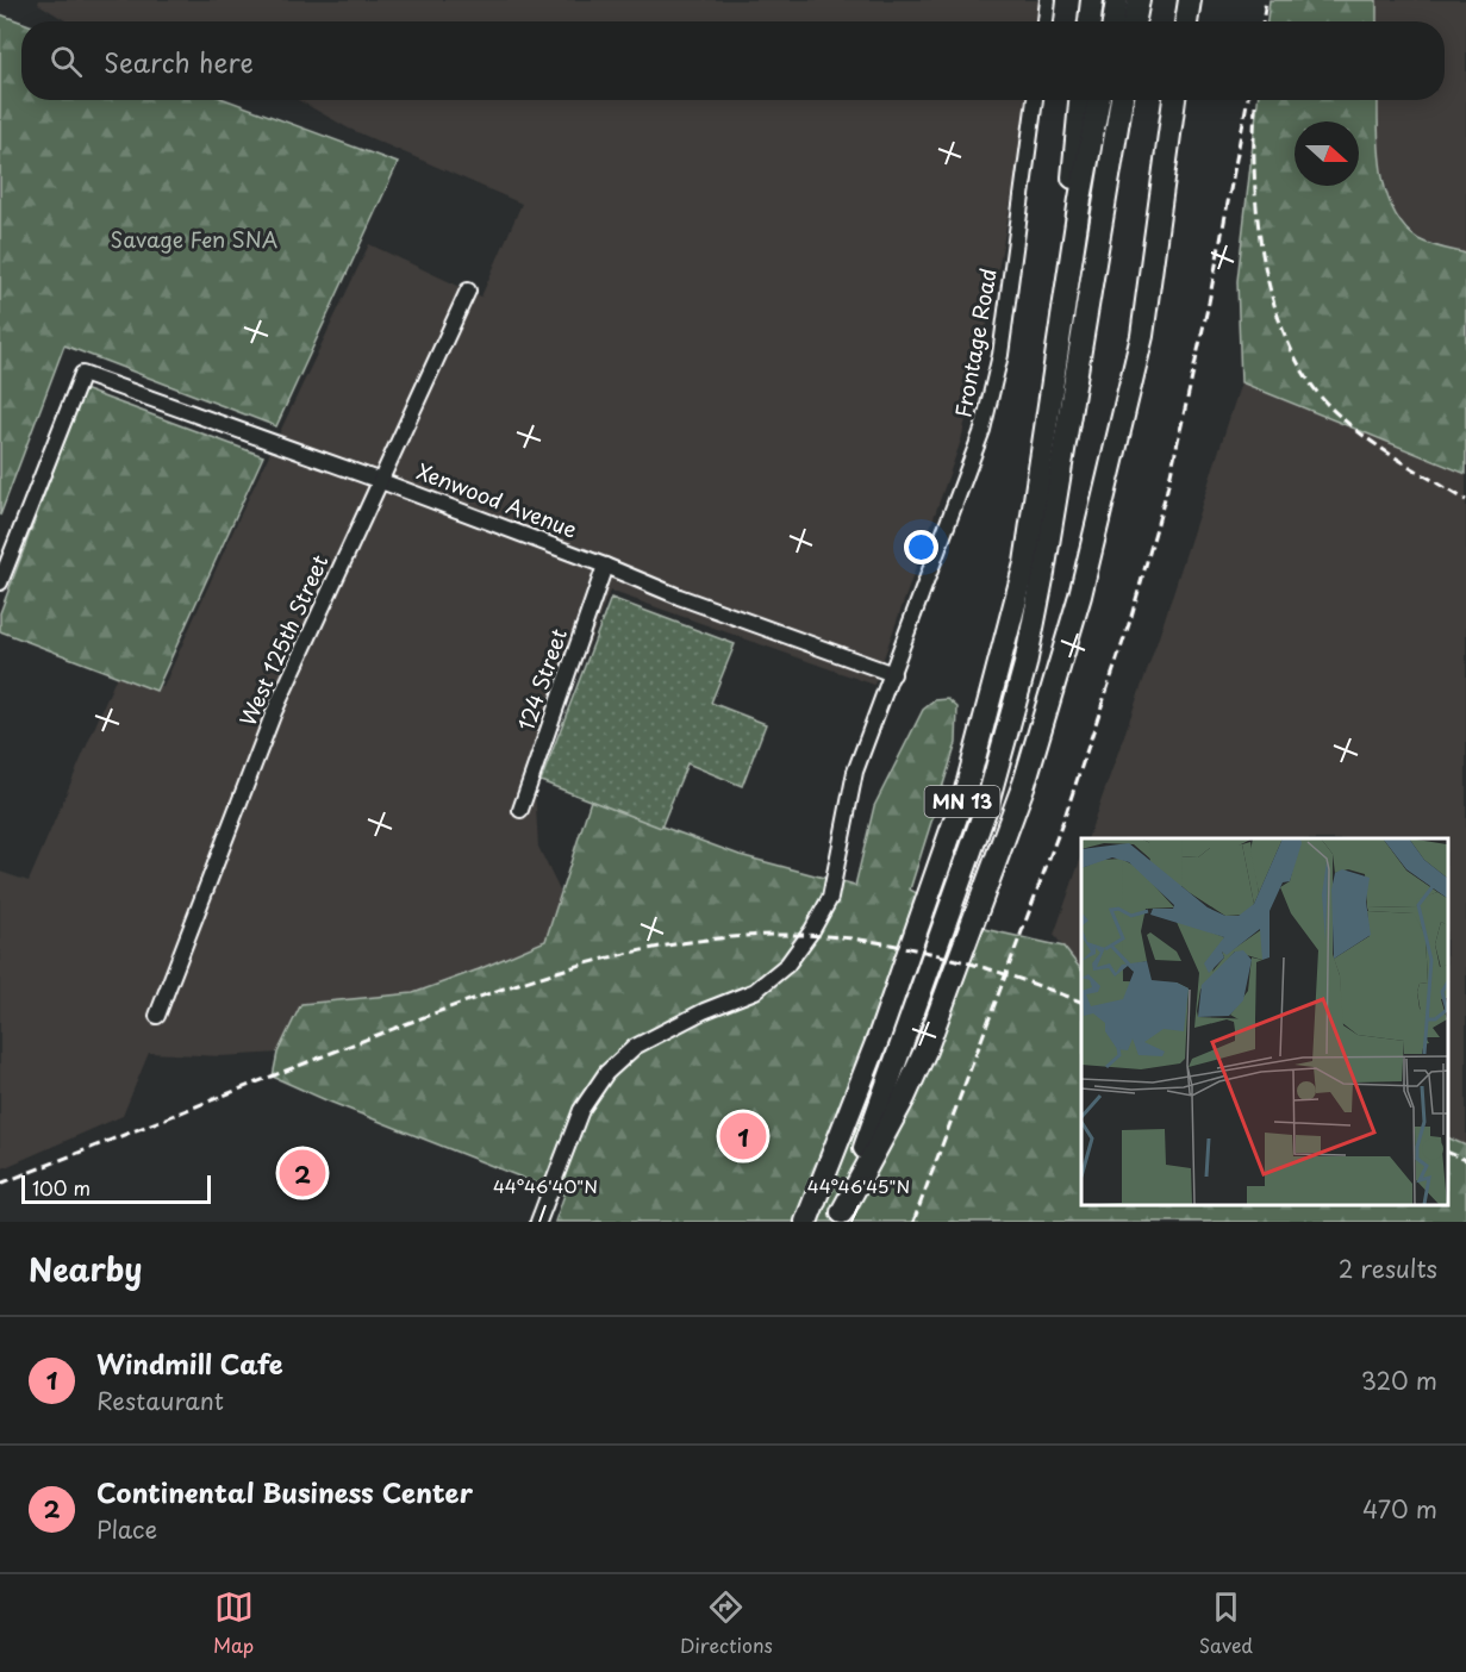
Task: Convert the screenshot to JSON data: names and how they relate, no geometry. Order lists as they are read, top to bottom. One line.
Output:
{"streets":{"highway":["MN 13"],"street":["Frontage Road","Xenwood Avenue","West 125th Street","124 Street"]},"crossings":[["Frontage Road","Xenwood Avenue"],["Xenwood Avenue","West 125th Street"],["Xenwood Avenue","124 Street"]],"parks":["Savage Fen SNA"],"scale_bar":"100 m","north":"right","page":{"search":"Search here","pins":["1","2"],"scale":"100 m","heading":["Nearby","2 results"],"list":[{"mark":"1","name":"Windmill Cafe","note":"Restaurant","value":"320 m"},{"mark":"2","name":"Continental Business Center","note":"Place","value":"470 m"}],"nav":["Map","Directions","Saved"]},"coordinates":["44°46'40\"N","44°46'45\"N"]}
